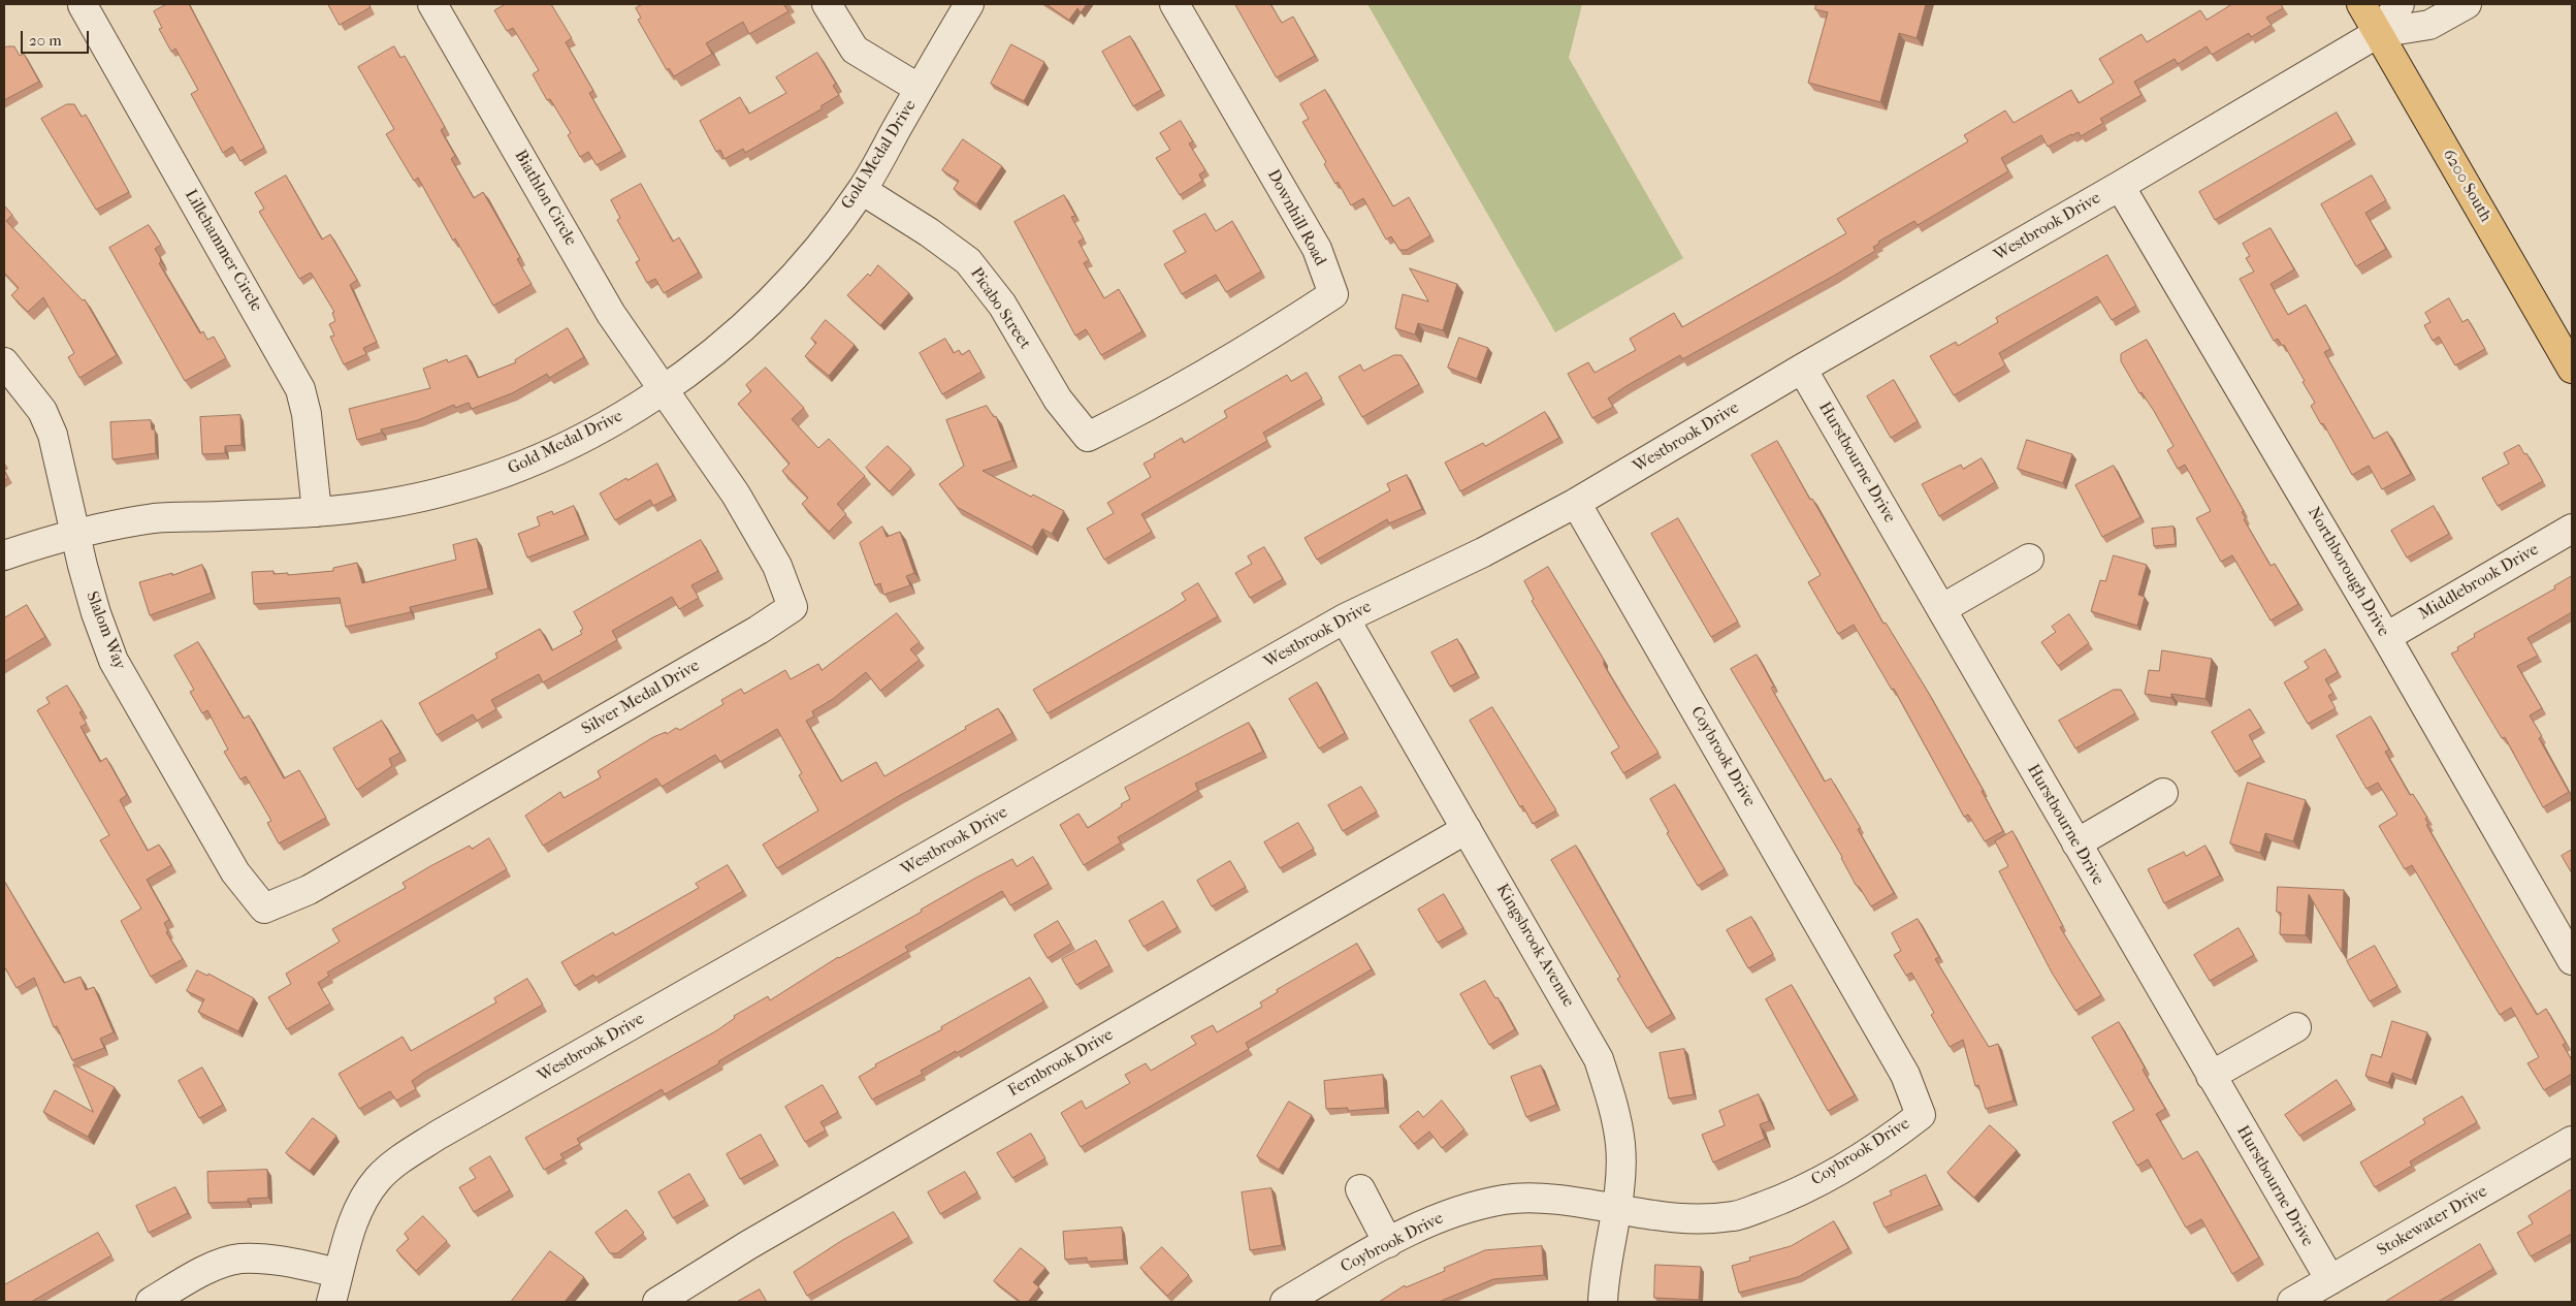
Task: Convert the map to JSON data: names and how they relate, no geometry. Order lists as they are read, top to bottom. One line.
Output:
{"streets":{"main road":["6200 South"],"street":["Gold Medal Drive","Biathlon Circle","Downhill Road","Westbrook Drive","Lillehammer Circle","Picabo Street","Hurstbourne Drive","Northborough Drive","Middlebrook Drive","Slalom Way","Silver Medal Drive","Coybrook Drive","Kingsbrook Avenue","Fernbrook Drive","Stokewater Drive"]},"crossings":[["Gold Medal Drive","Biathlon Circle"],["Gold Medal Drive","Lillehammer Circle"],["Gold Medal Drive","Picabo Street"],["Gold Medal Drive","Slalom Way"],["Gold Medal Drive","Silver Medal Drive"],["6200 South","Westbrook Drive"],["Biathlon Circle","Silver Medal Drive"],["Downhill Road","Picabo Street"],["Westbrook Drive","Hurstbourne Drive"],["Westbrook Drive","Northborough Drive"],["Westbrook Drive","Coybrook Drive"],["Westbrook Drive","Kingsbrook Avenue"],["Hurstbourne Drive","Stokewater Drive"],["Northborough Drive","Middlebrook Drive"],["Slalom Way","Silver Medal Drive"],["Coybrook Drive","Kingsbrook Avenue"],["Kingsbrook Avenue","Fernbrook Drive"]],"scale_bar":"20 m"}
